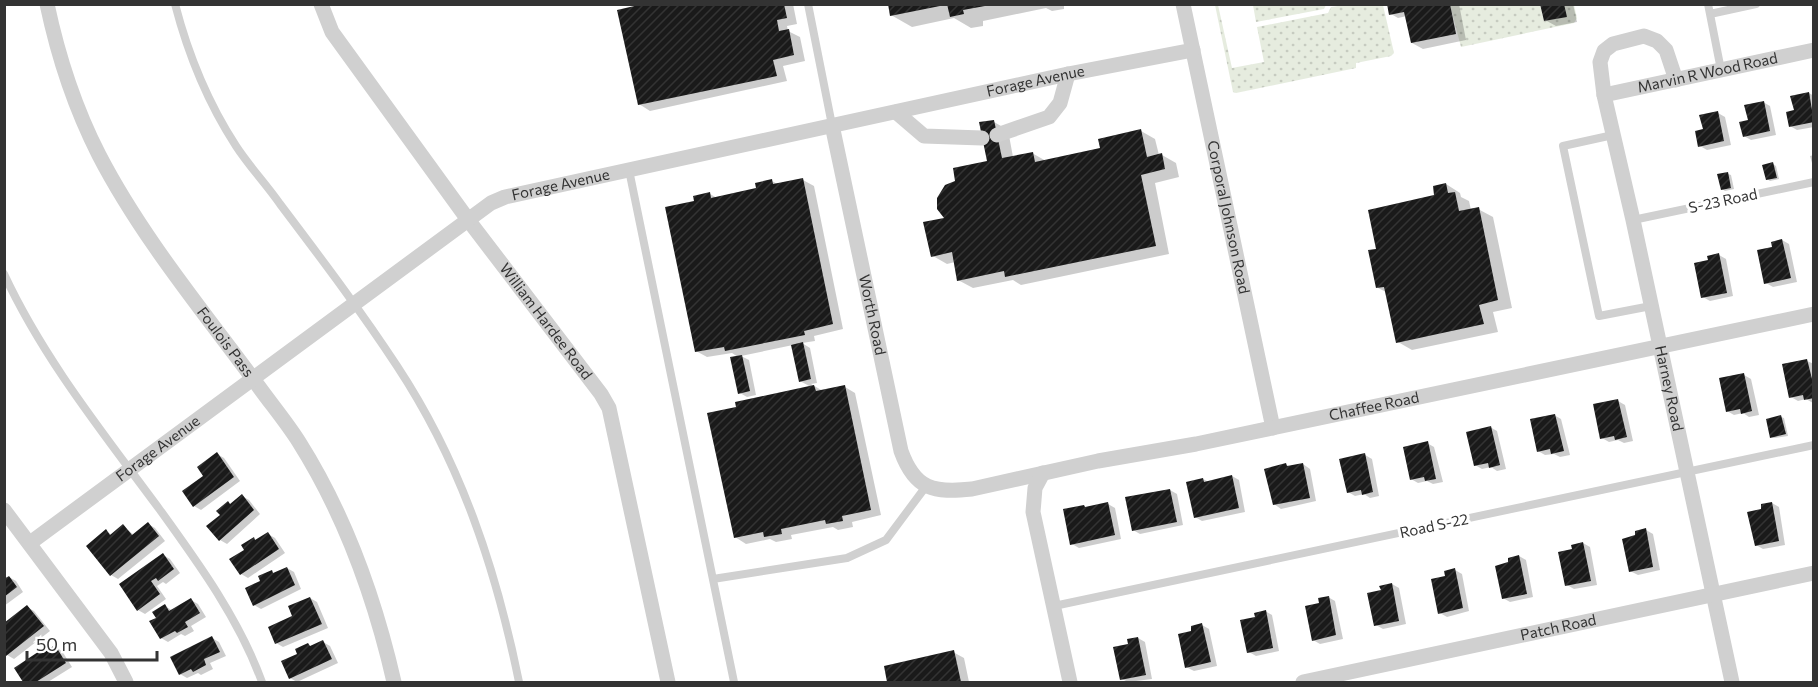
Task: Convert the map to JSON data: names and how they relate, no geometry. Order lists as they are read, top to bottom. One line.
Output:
{"streets":{"street":["Marvin R Wood Road","Forage Avenue","Corporal Johnson Road","Worth Road","William Hardee Road","Foulois Pass","Harney Road","Chaffee Road","Patch Road"],"lane":["S-23 Road","Road S-22"]},"crossings":[["Marvin R Wood Road","Harney Road"],["Forage Avenue","Corporal Johnson Road"],["Forage Avenue","Worth Road"],["Forage Avenue","William Hardee Road"],["Forage Avenue","Foulois Pass"],["S-23 Road","Harney Road"],["Corporal Johnson Road","Chaffee Road"],["Worth Road","Chaffee Road"],["Harney Road","Chaffee Road"],["Harney Road","Road S-22"],["Harney Road","Patch Road"]],"scale_bar":"50 m"}
